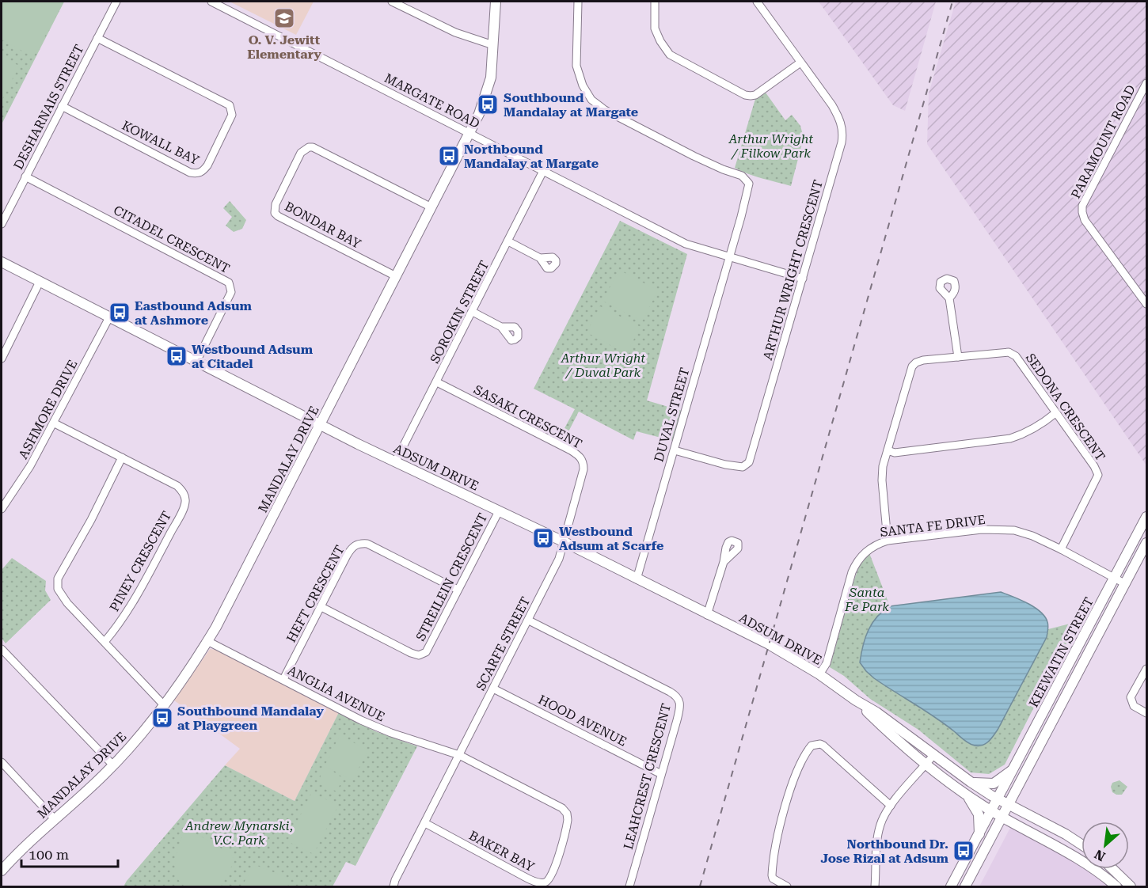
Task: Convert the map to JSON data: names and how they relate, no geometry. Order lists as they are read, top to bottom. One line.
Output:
{"streets":{"street":["MARGATE ROAD","DESHARNAIS STREET","PARAMOUNT ROAD","KOWALL BAY","BONDAR BAY","CITADEL CRESCENT","ARTHUR WRIGHT CRESCENT","SOROKIN STREET","SEDONA CRESCENT","ASHMORE DRIVE","DUVAL STREET","SASAKI CRESCENT","MANDALAY DRIVE","ADSUM DRIVE","SANTA FE DRIVE","PINEY CRESCENT","STREILEIN CRESCENT","HEFT CRESCENT","SCARFE STREET","KEEWATIN STREET","ANGLIA AVENUE","HOOD AVENUE","LEAHCREST CRESCENT","BAKER BAY"]},"crossings":[["MARGATE ROAD","ARTHUR WRIGHT CRESCENT"],["MARGATE ROAD","SOROKIN STREET"],["MARGATE ROAD","DUVAL STREET"],["MARGATE ROAD","MANDALAY DRIVE"],["DESHARNAIS STREET","KOWALL BAY"],["DESHARNAIS STREET","CITADEL CRESCENT"],["BONDAR BAY","MANDALAY DRIVE"],["CITADEL CRESCENT","ADSUM DRIVE"],["ARTHUR WRIGHT CRESCENT","DUVAL STREET"],["SOROKIN STREET","SASAKI CRESCENT"],["SOROKIN STREET","ADSUM DRIVE"],["SEDONA CRESCENT","SANTA FE DRIVE"],["ASHMORE DRIVE","ADSUM DRIVE"],["ASHMORE DRIVE","PINEY CRESCENT"],["DUVAL STREET","ADSUM DRIVE"],["SASAKI CRESCENT","ADSUM DRIVE"],["SASAKI CRESCENT","SCARFE STREET"],["MANDALAY DRIVE","ADSUM DRIVE"],["MANDALAY DRIVE","ANGLIA AVENUE"],["ADSUM DRIVE","SANTA FE DRIVE"],["ADSUM DRIVE","STREILEIN CRESCENT"],["ADSUM DRIVE","SCARFE STREET"],["ADSUM DRIVE","KEEWATIN STREET"],["SANTA FE DRIVE","KEEWATIN STREET"],["STREILEIN CRESCENT","HEFT CRESCENT"],["HEFT CRESCENT","ANGLIA AVENUE"],["SCARFE STREET","ANGLIA AVENUE"],["SCARFE STREET","HOOD AVENUE"],["SCARFE STREET","LEAHCREST CRESCENT"],["SCARFE STREET","BAKER BAY"],["ANGLIA AVENUE","BAKER BAY"],["HOOD AVENUE","LEAHCREST CRESCENT"]],"parks":["Arthur Wright / Filkow Park","Arthur Wright / Duval Park","Santa Fe Park","Andrew Mynarski, V.C. Park"],"places":{"school or university":["O. V. Jewitt Elementary"],"bus stop":["Southbound Mandalay at Margate","Northbound Mandalay at Margate","Eastbound Adsum at Ashmore","Westbound Adsum at Citadel","Westbound Adsum at Scarfe","Southbound Mandalay at Playgreen","Northbound Dr. Jose Rizal at Adsum"]},"scale_bar":"100 m","north":"bottom left"}
